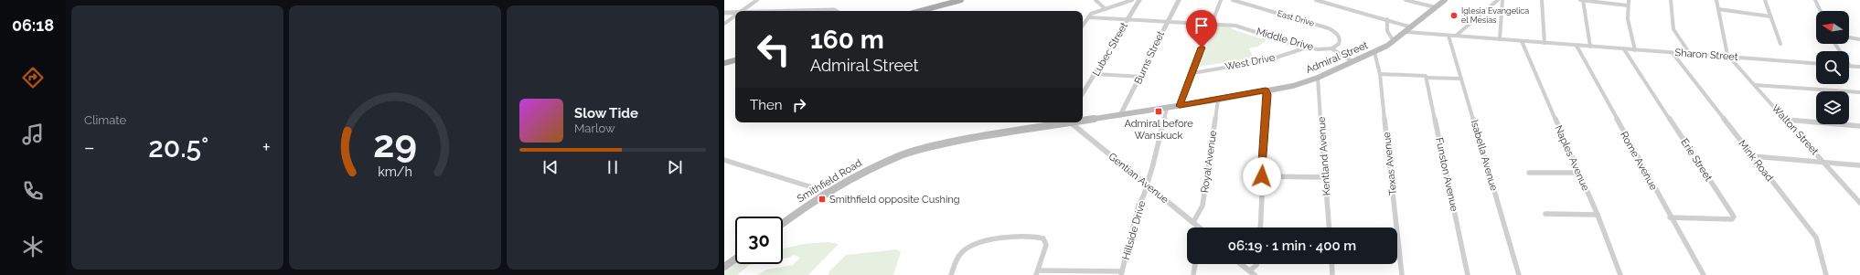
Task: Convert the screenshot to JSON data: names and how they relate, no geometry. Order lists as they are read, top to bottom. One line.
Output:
{"streets":{"main road":["Admiral Street","Smithfield Road"],"street":["East Drive","Middle Drive","Lubec Street","Sharon Street","Burns Street","West Drive","Walton Street","Isabella Avenue","Kentland Avenue","Naples Avenue","Erie Street","Rome Avenue","Mink Road","Royal Avenue","Texas Avenue","Funston Avenue","Gentian Avenue","Hillside Drive"]},"crossings":[["East Drive","Middle Drive"],["Middle Drive","Lubec Street"],["Middle Drive","Burns Street"],["Middle Drive","West Drive"],["Sharon Street","Walton Street"],["Sharon Street","Erie Street"],["Sharon Street","Rome Avenue"],["Sharon Street","Mink Road"],["Burns Street","Admiral Street"],["Admiral Street","Kentland Avenue"],["Admiral Street","Royal Avenue"],["Admiral Street","Texas Avenue"],["Admiral Street","Hillside Drive"],["Erie Street","Rome Avenue"],["Royal Avenue","Gentian Avenue"],["Gentian Avenue","Hillside Drive"]],"places":{"other":["Iglesia Evangelica el Mesias"],"transit":["Admiral before Wanskuck","Smithfield opposite Cushing"]},"north":"left","page":{"tabs":"06:18","tile":"Climate","turn":["160 m","Admiral Street"],"then":"Then","song":["Slow Tide","Marlow"],"heat":["−","20.5°","+"],"limit":"30","trip":"06:19 · 1 min · 400 m","gauge":["29","km/h"]}}
